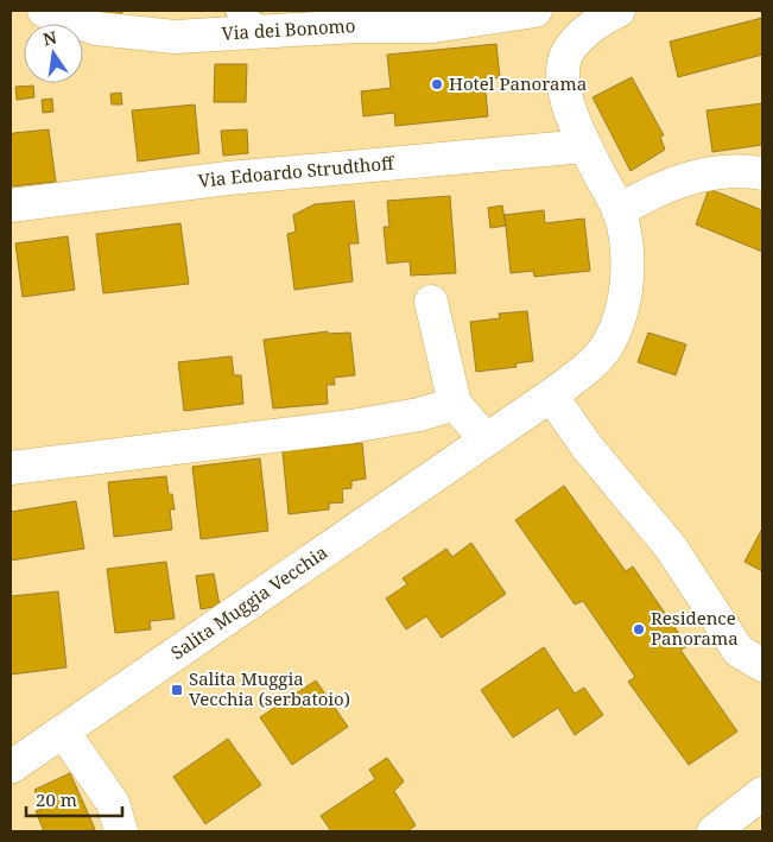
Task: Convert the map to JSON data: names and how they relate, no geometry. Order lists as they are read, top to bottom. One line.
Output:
{"streets":{"street":["Via dei Bonomo","Via Edoardo Strudthoff","Salita Muggia Vecchia"]},"crossings":[["Via Edoardo Strudthoff","Salita Muggia Vecchia"]],"places":{"other":["Hotel Panorama","Residence Panorama"],"transit":["Salita Muggia Vecchia (serbatoio)"]},"scale_bar":"20 m","north":"top"}
